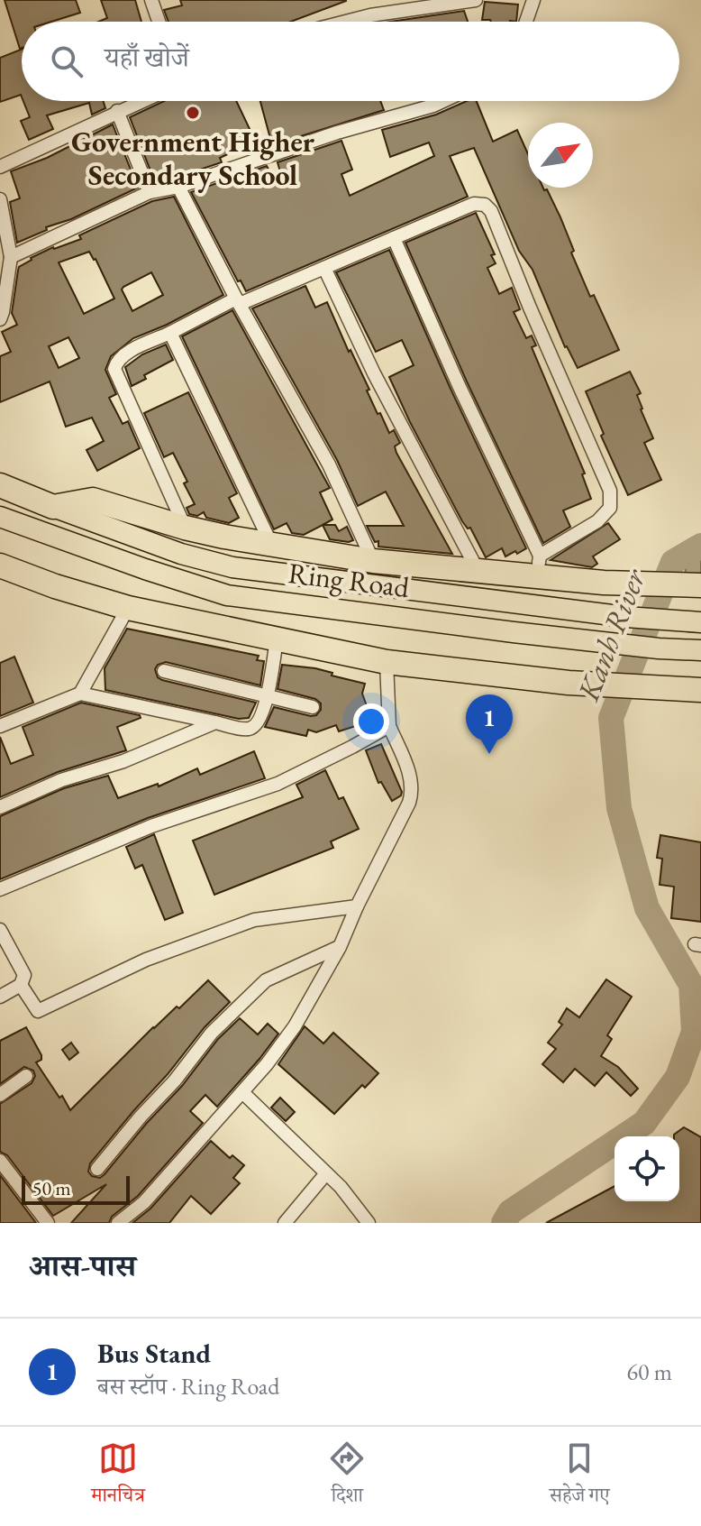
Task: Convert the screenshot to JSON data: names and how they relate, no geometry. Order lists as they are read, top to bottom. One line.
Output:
{"streets":{"main road":["Ring Road"]},"water":["Kanh River"],"places":["Government Higher Secondary School"],"scale_bar":"50 m","north":"top right","page":{"search":"यहाँ खोजें","pins":"1","scale":"50 m","heading":"आस-पास","list":[{"mark":"1","name":"Bus Stand","note":"बस स्टॉप · Ring Road","value":"60 m"}],"nav":["मानचित्र","दिशा","सहेजे गए"]}}
